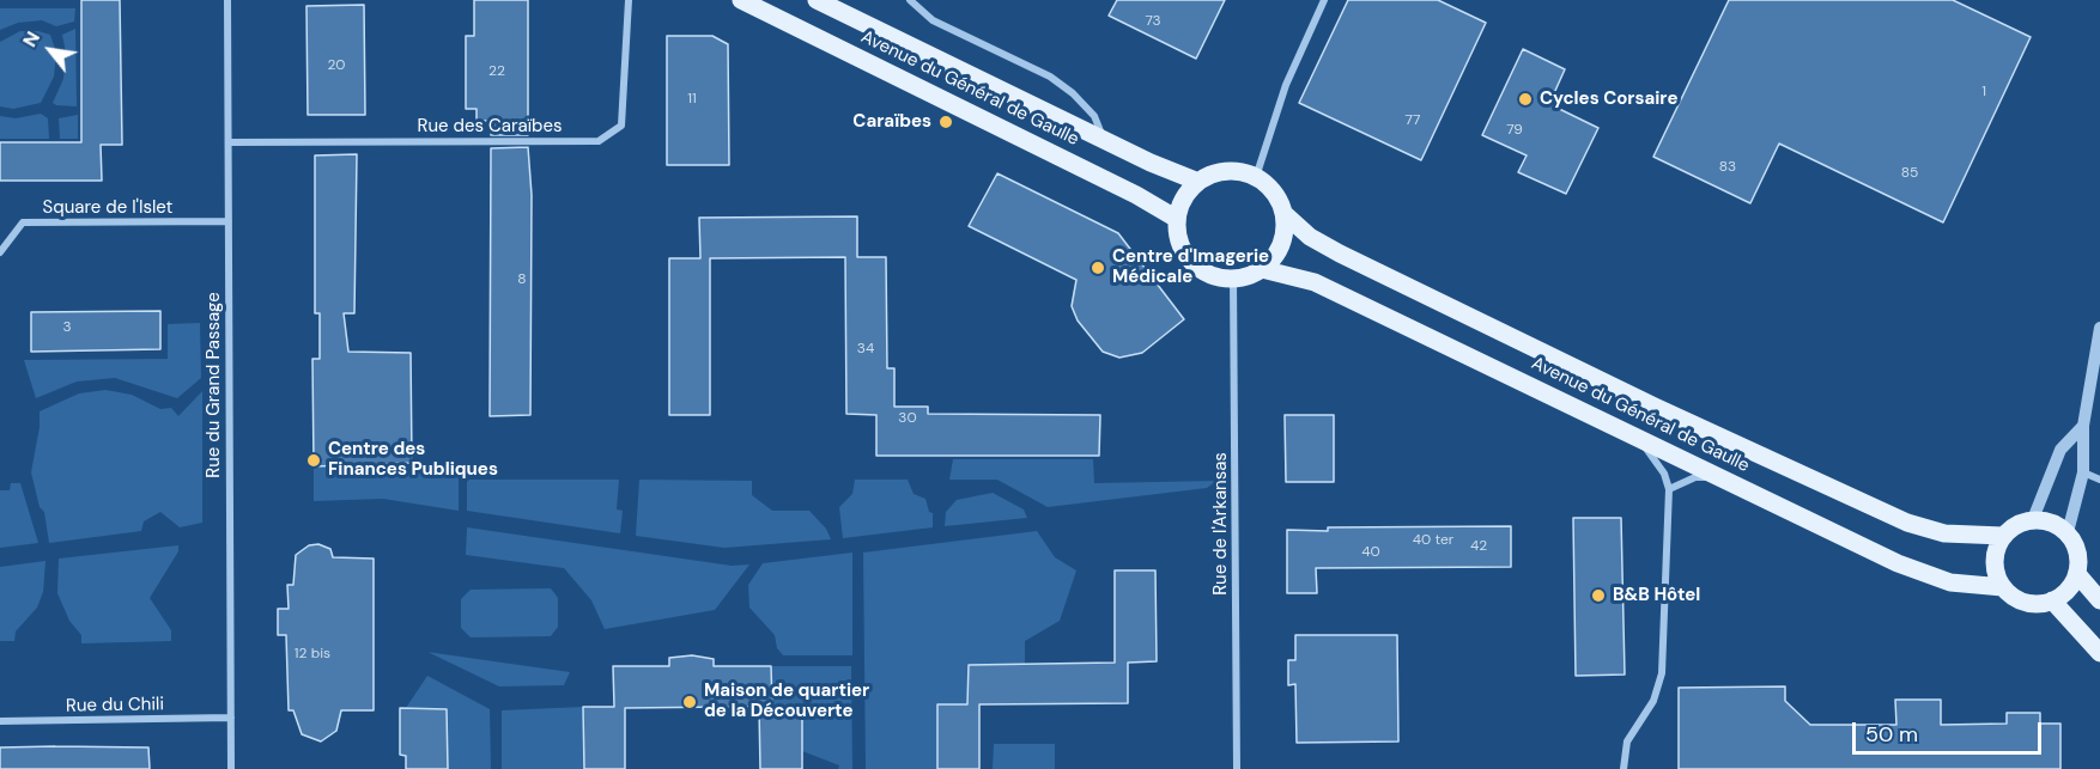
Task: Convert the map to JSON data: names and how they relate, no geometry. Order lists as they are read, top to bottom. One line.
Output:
{"streets":{"main road":["Avenue du Général de Gaulle"],"street":["Rue des Caraïbes","Square de l'Islet","Rue du Grand Passage","Rue de l'Arkansas","Rue du Chili"]},"crossings":[["Avenue du Général de Gaulle","Rue de l'Arkansas"],["Rue des Caraïbes","Rue du Grand Passage"],["Square de l'Islet","Rue du Grand Passage"],["Rue du Grand Passage","Rue du Chili"]],"places":["Cycles Corsaire","Caraïbes","Centre d'Imagerie Médicale","Centre des Finances Publiques","B&B Hôtel","Maison de quartier de la Découverte"],"house_numbers":["73","20","22","1","11","77","79","83","85","8","3","34","30","40 ter","42","40","12 bis"],"scale_bar":"50 m","north":"top left"}
